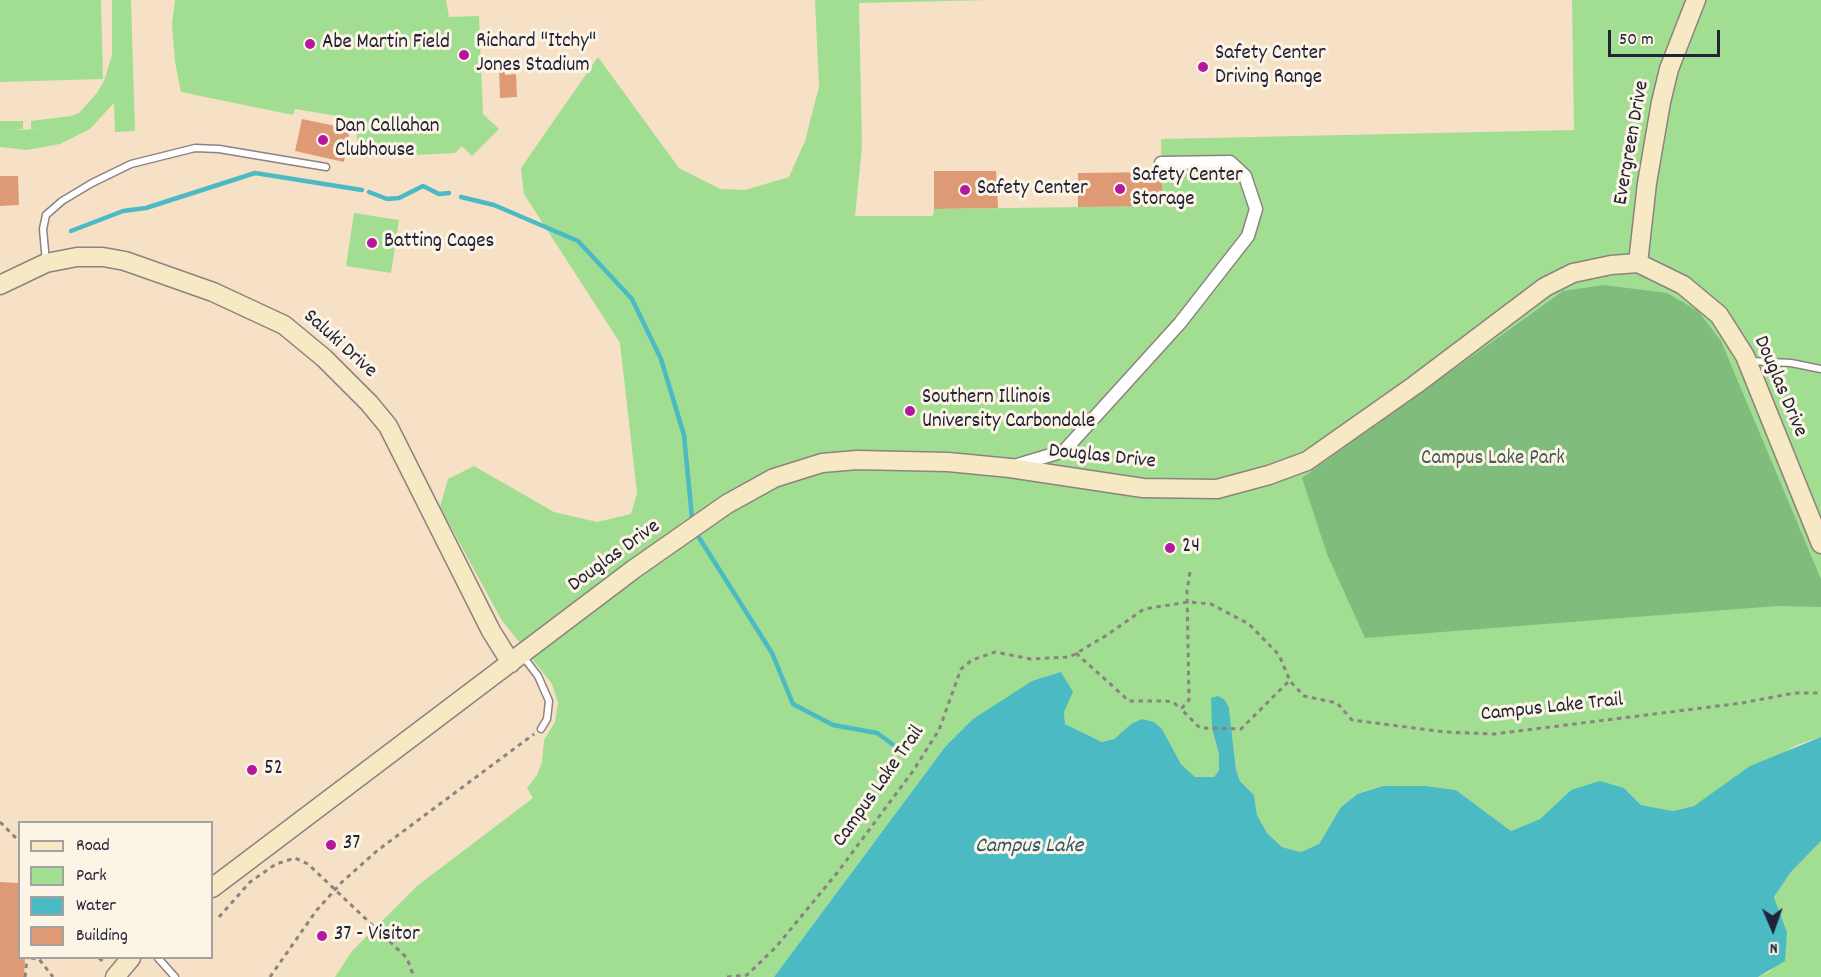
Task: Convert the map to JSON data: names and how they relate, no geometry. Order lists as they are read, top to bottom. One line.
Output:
{"streets":{"street":["Evergreen Drive","Saluki Drive","Douglas Drive"],"path":["Campus Lake Trail"]},"crossings":[["Evergreen Drive","Douglas Drive"],["Saluki Drive","Douglas Drive"]],"water":["Campus Lake"],"parks":["Campus Lake Park"],"places":["Abe Martin Field","Richard \"Itchy\" Jones Stadium","Safety Center Driving Range","Dan Callahan Clubhouse","Safety Center Storage","Safety Center","Batting Cages","Southern Illinois University Carbondale","24","52","37","37 - Visitor"],"legend":["Road","Park","Water","Building"],"scale_bar":"50 m","north":"bottom"}
